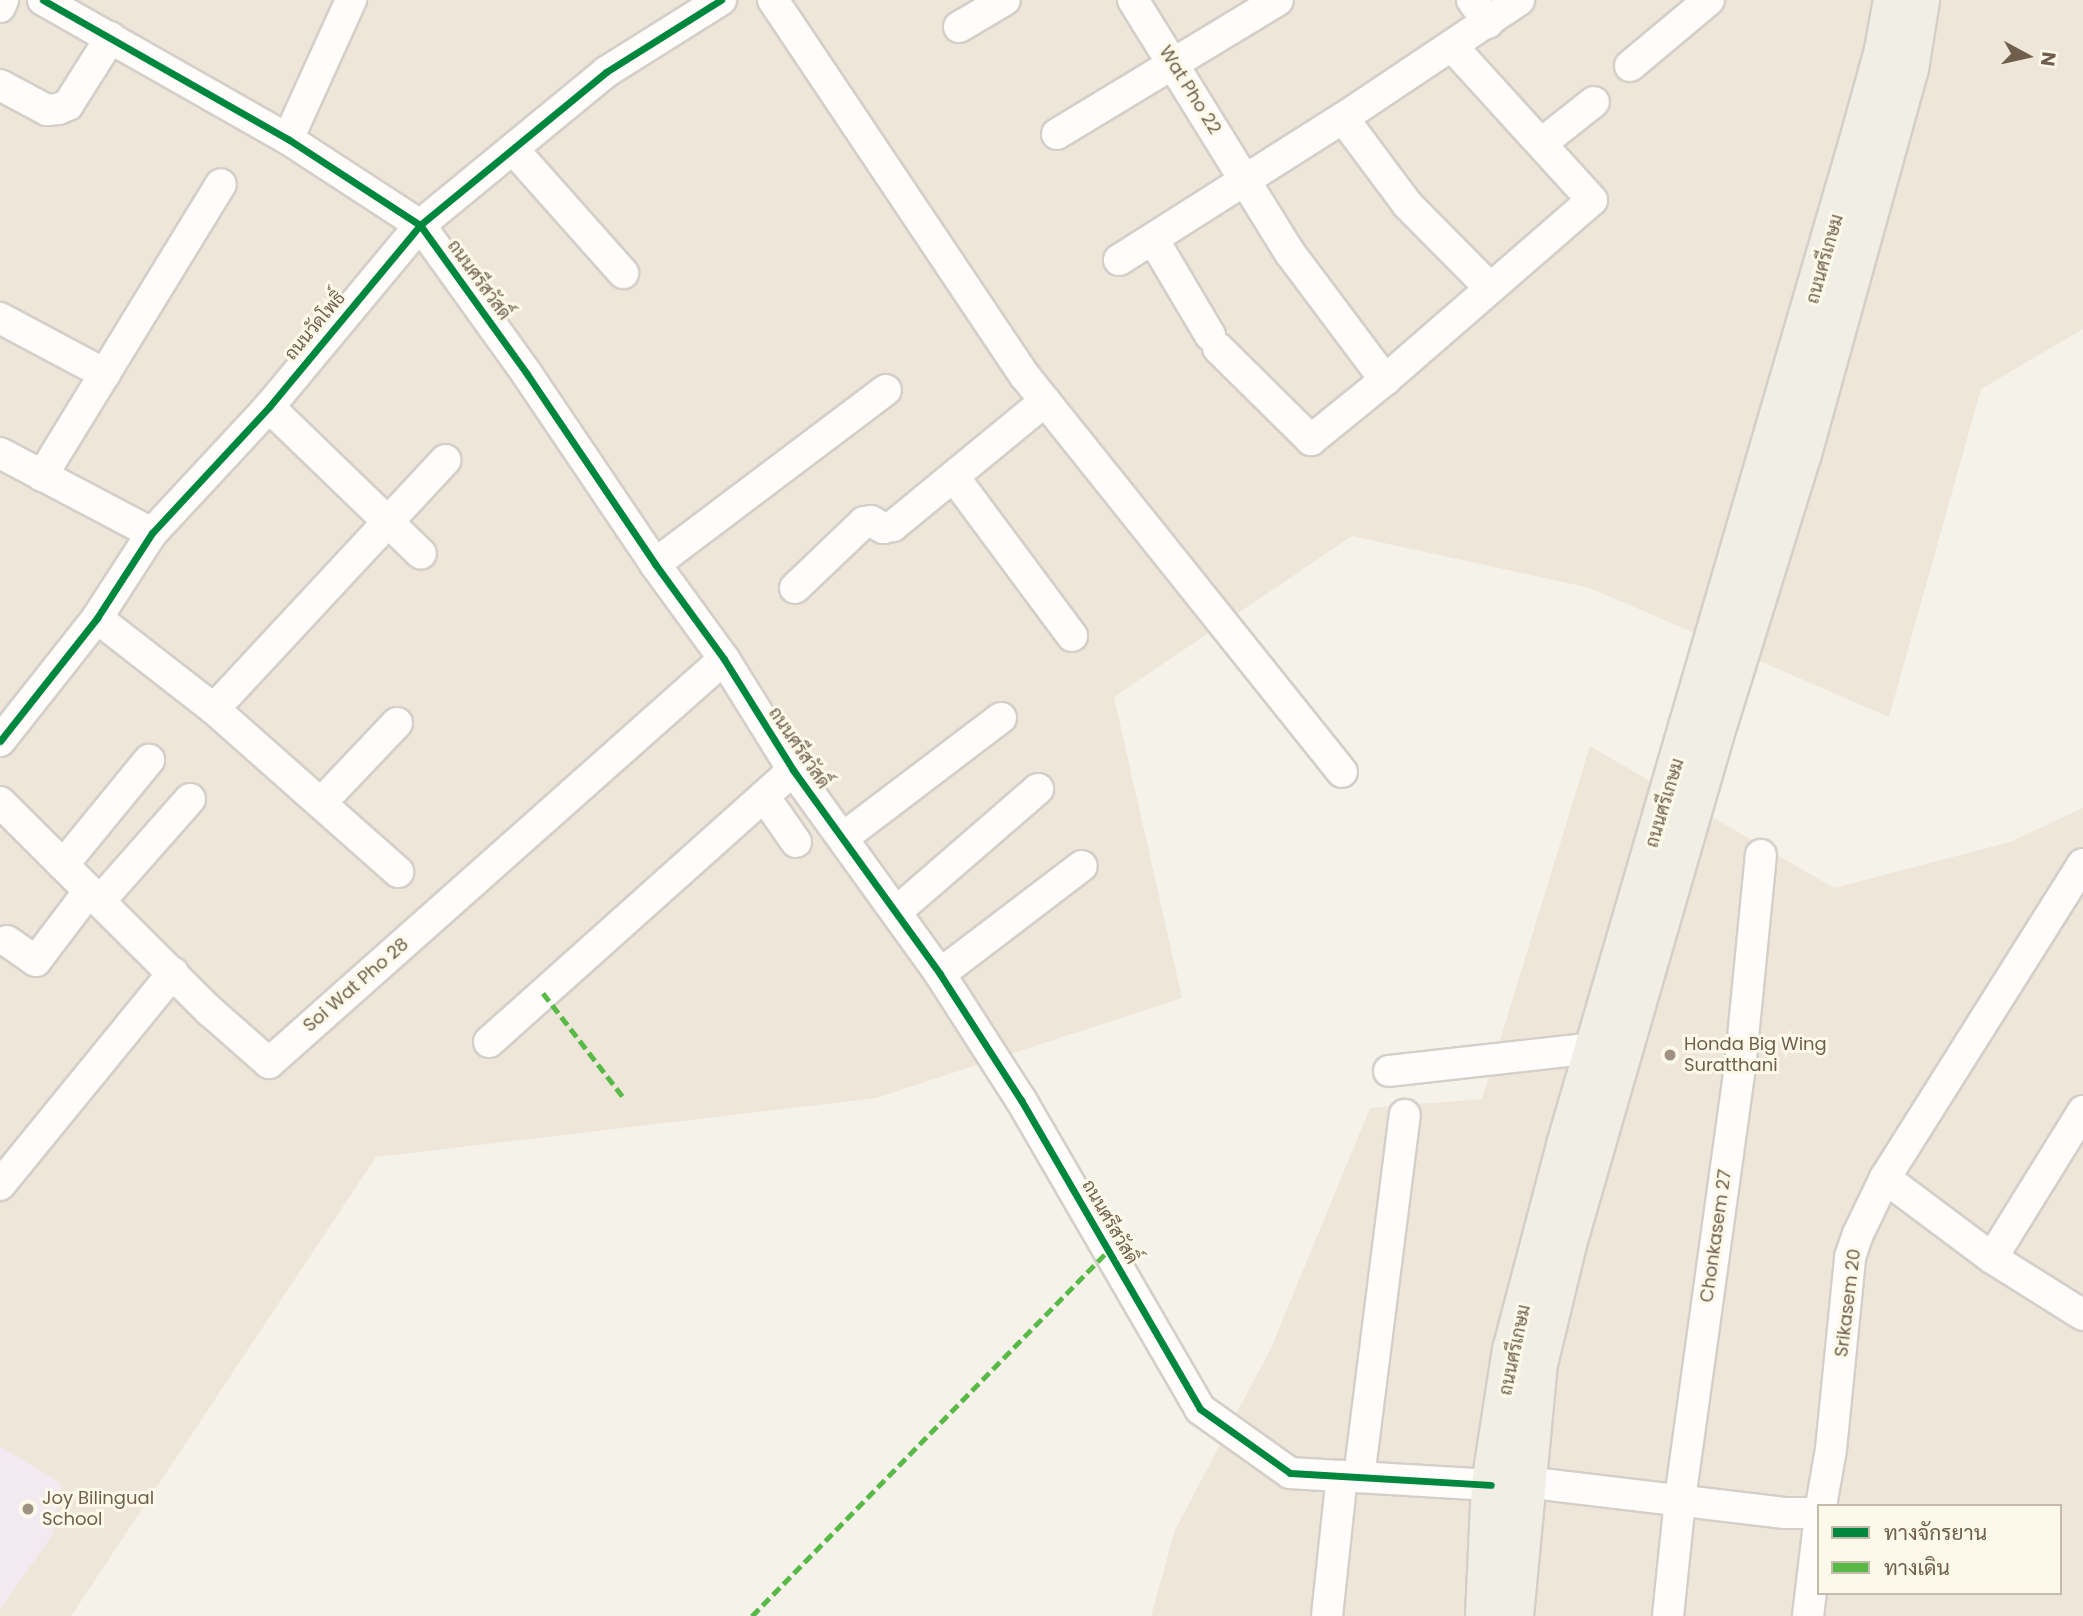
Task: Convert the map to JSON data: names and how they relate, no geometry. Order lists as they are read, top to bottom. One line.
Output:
{"streets":{"main road":["ถนนศรีเกษม"],"street":["Wat Pho 22","ถนนศรีสวัสดิ์","ถนนวัดโพธิ์","Soi Wat Pho 28","Chonkasem 27","Srikasem 20"]},"crossings":[["ถนนศรีเกษม","ถนนศรีสวัสดิ์"],["ถนนศรีสวัสดิ์","ถนนวัดโพธิ์"],["ถนนศรีสวัสดิ์","Soi Wat Pho 28"]],"places":["Honda Big Wing Suratthani","Joy Bilingual School"],"legend":["ทางจักรยาน","ทางเดิน"],"north":"right"}
